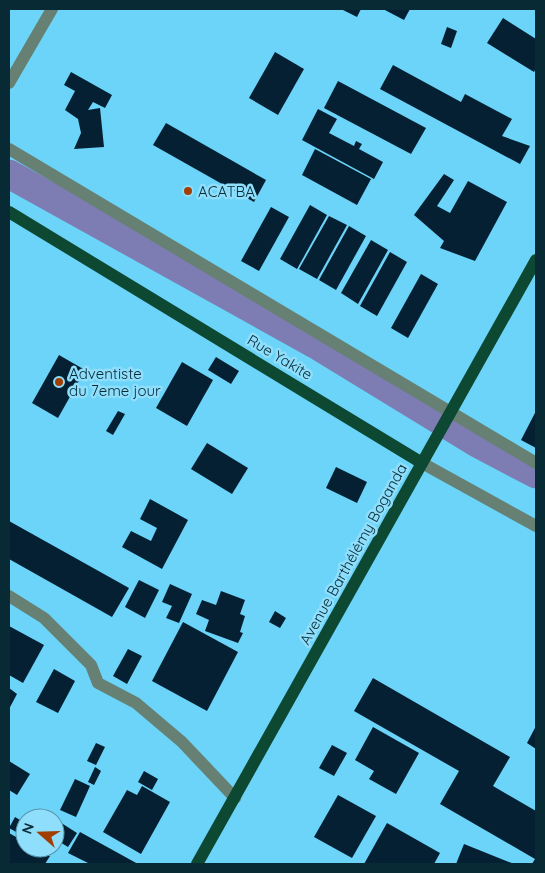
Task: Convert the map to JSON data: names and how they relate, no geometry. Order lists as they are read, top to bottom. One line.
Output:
{"streets":{"main road":["Rue Yakite","Avenue Barthélémy Boganda"]},"crossings":[["Rue Yakite","Avenue Barthélémy Boganda"]],"places":["ACATBA","Adventiste du 7eme jour"],"north":"left"}
